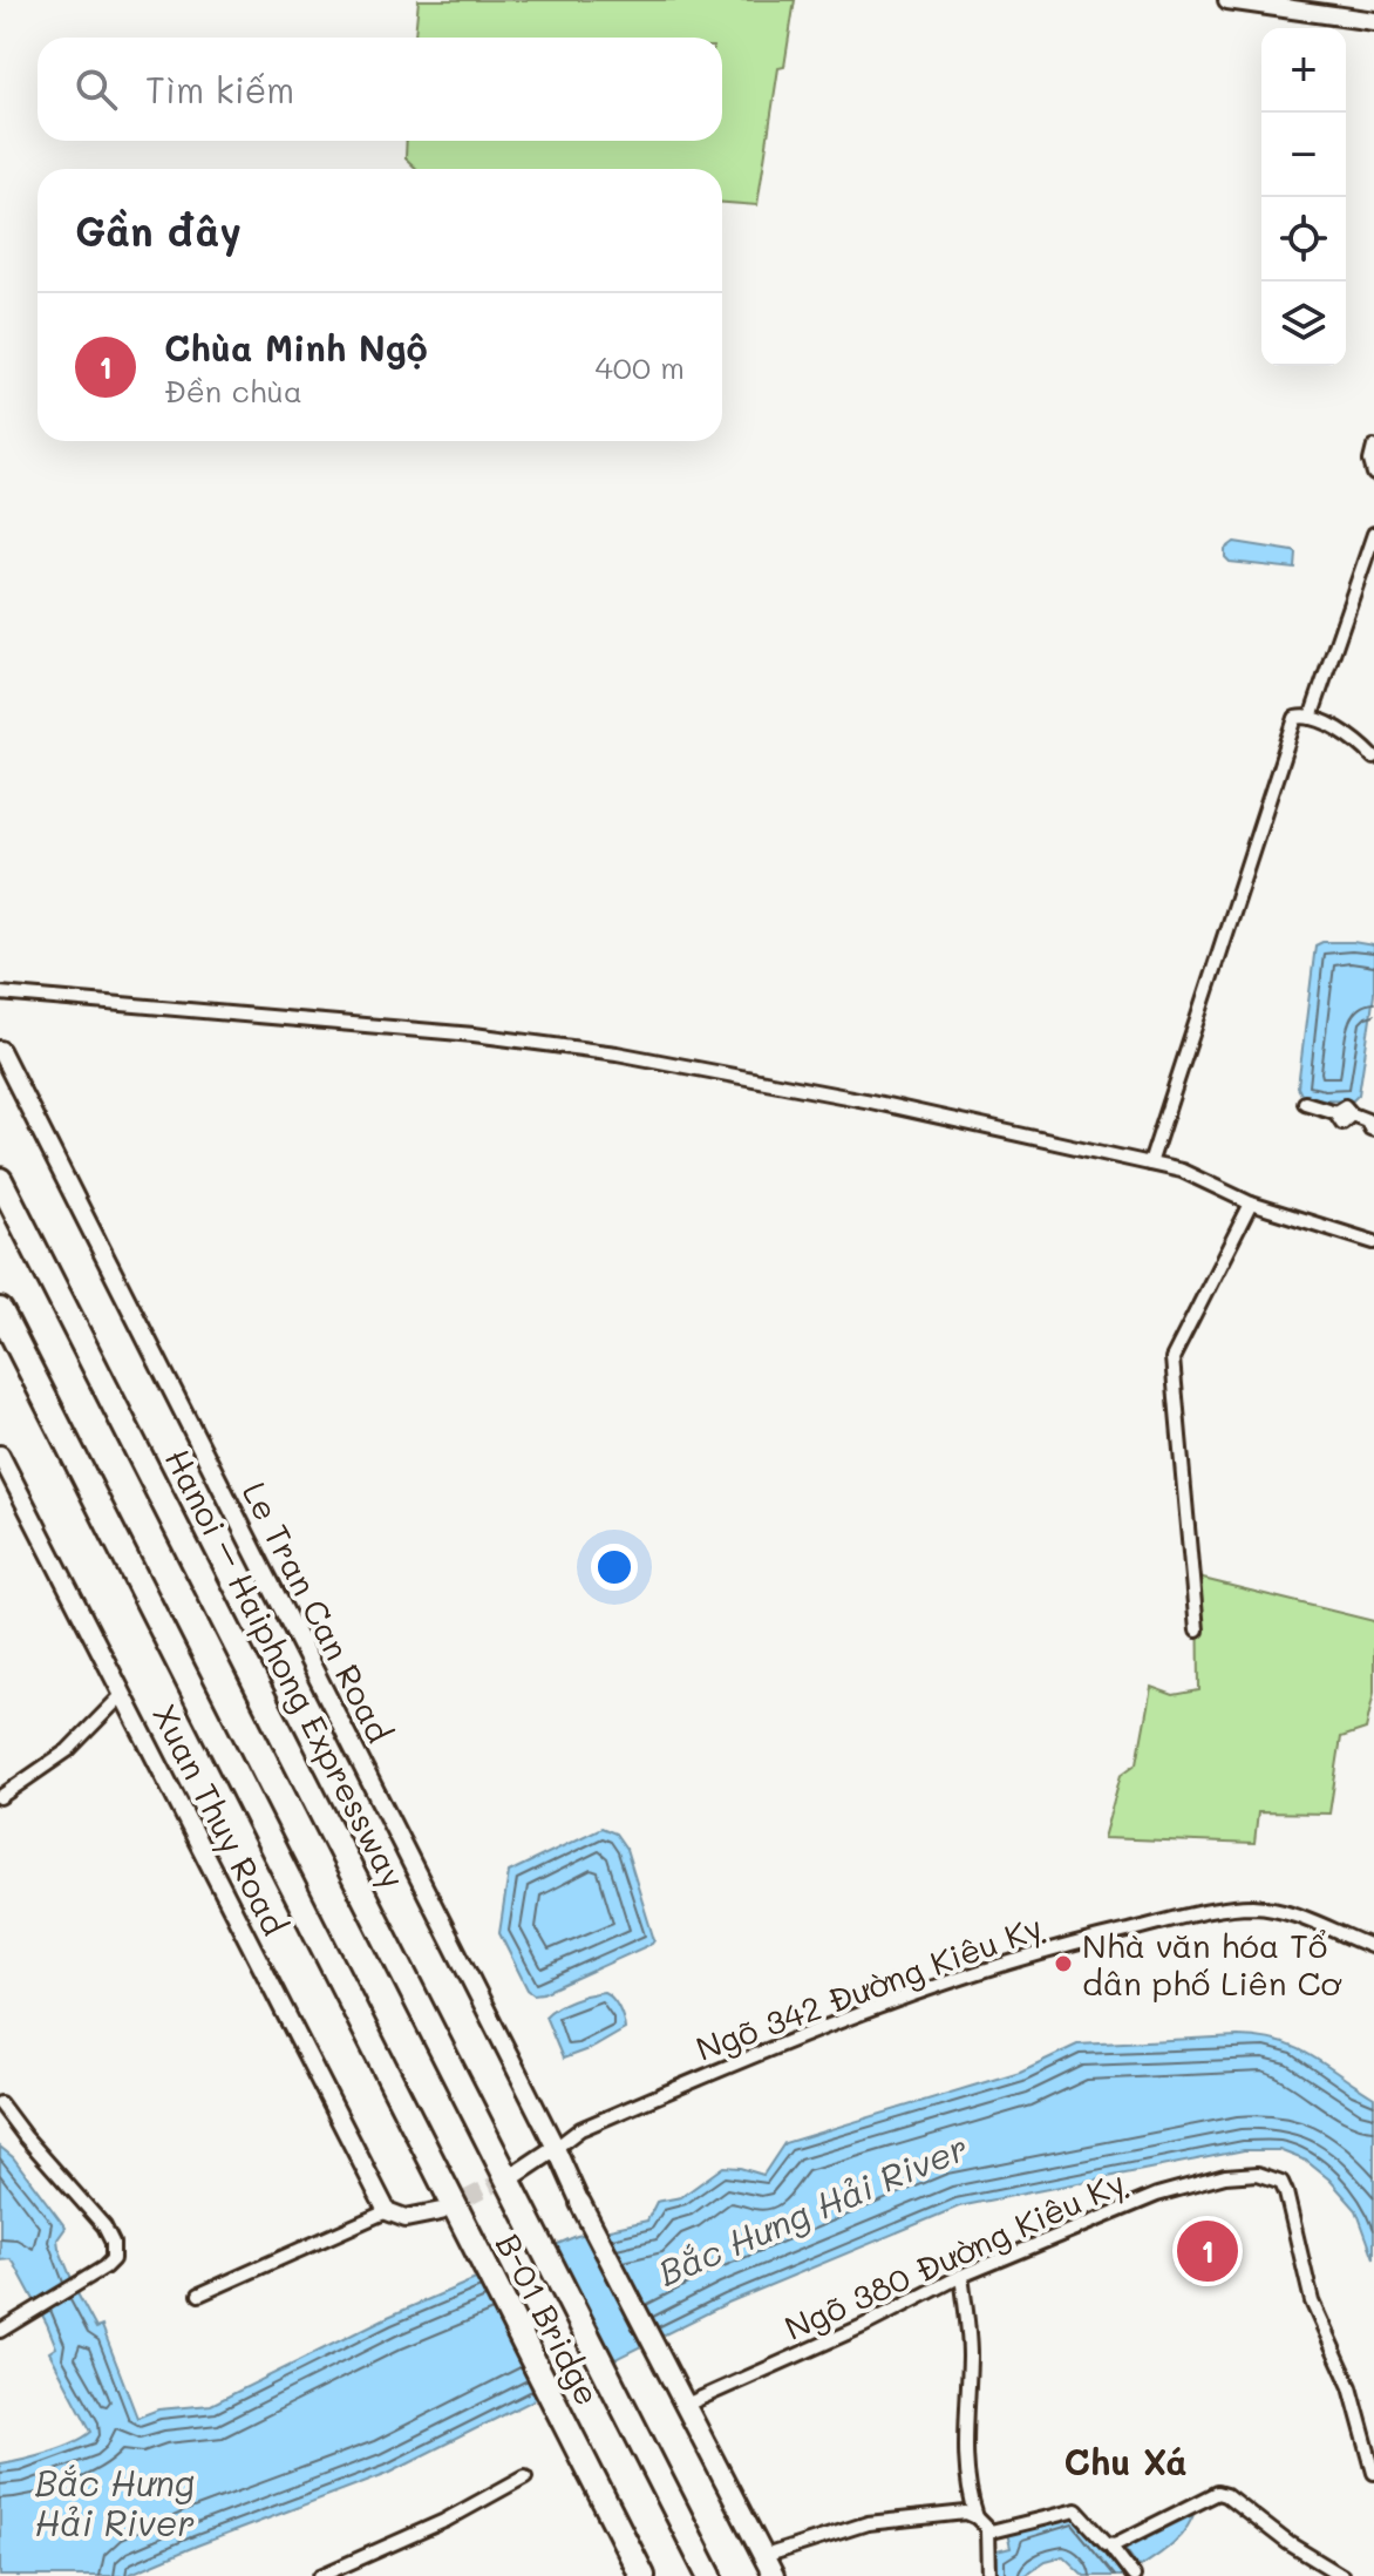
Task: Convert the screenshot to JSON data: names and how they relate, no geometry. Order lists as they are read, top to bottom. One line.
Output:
{"streets":{"highway":["Hanoi – Haiphong Expressway","B-01 Bridge"],"main road":["Le Tran Can Road","Xuan Thuy Road"],"street":["Ngõ 342 Đường Kiêu Kỵ","Ngõ 380 Đường Kiêu Kỵ"]},"crossings":[["Le Tran Can Road","Ngõ 342 Đường Kiêu Kỵ"],["Hanoi – Haiphong Expressway","B-01 Bridge"]],"districts":["Chu Xá"],"water":["Bắc Hưng Hải River"],"places":["Nhà văn hóa Tổ dân phố Liên Cơ"],"page":{"map_buttons":["+","−"],"search":"Tìm kiếm","heading":"Gần đây","list":[{"mark":"1","name":"Chùa Minh Ngộ","note":"Đền chùa","value":"400 m"}],"pins":"1"}}
